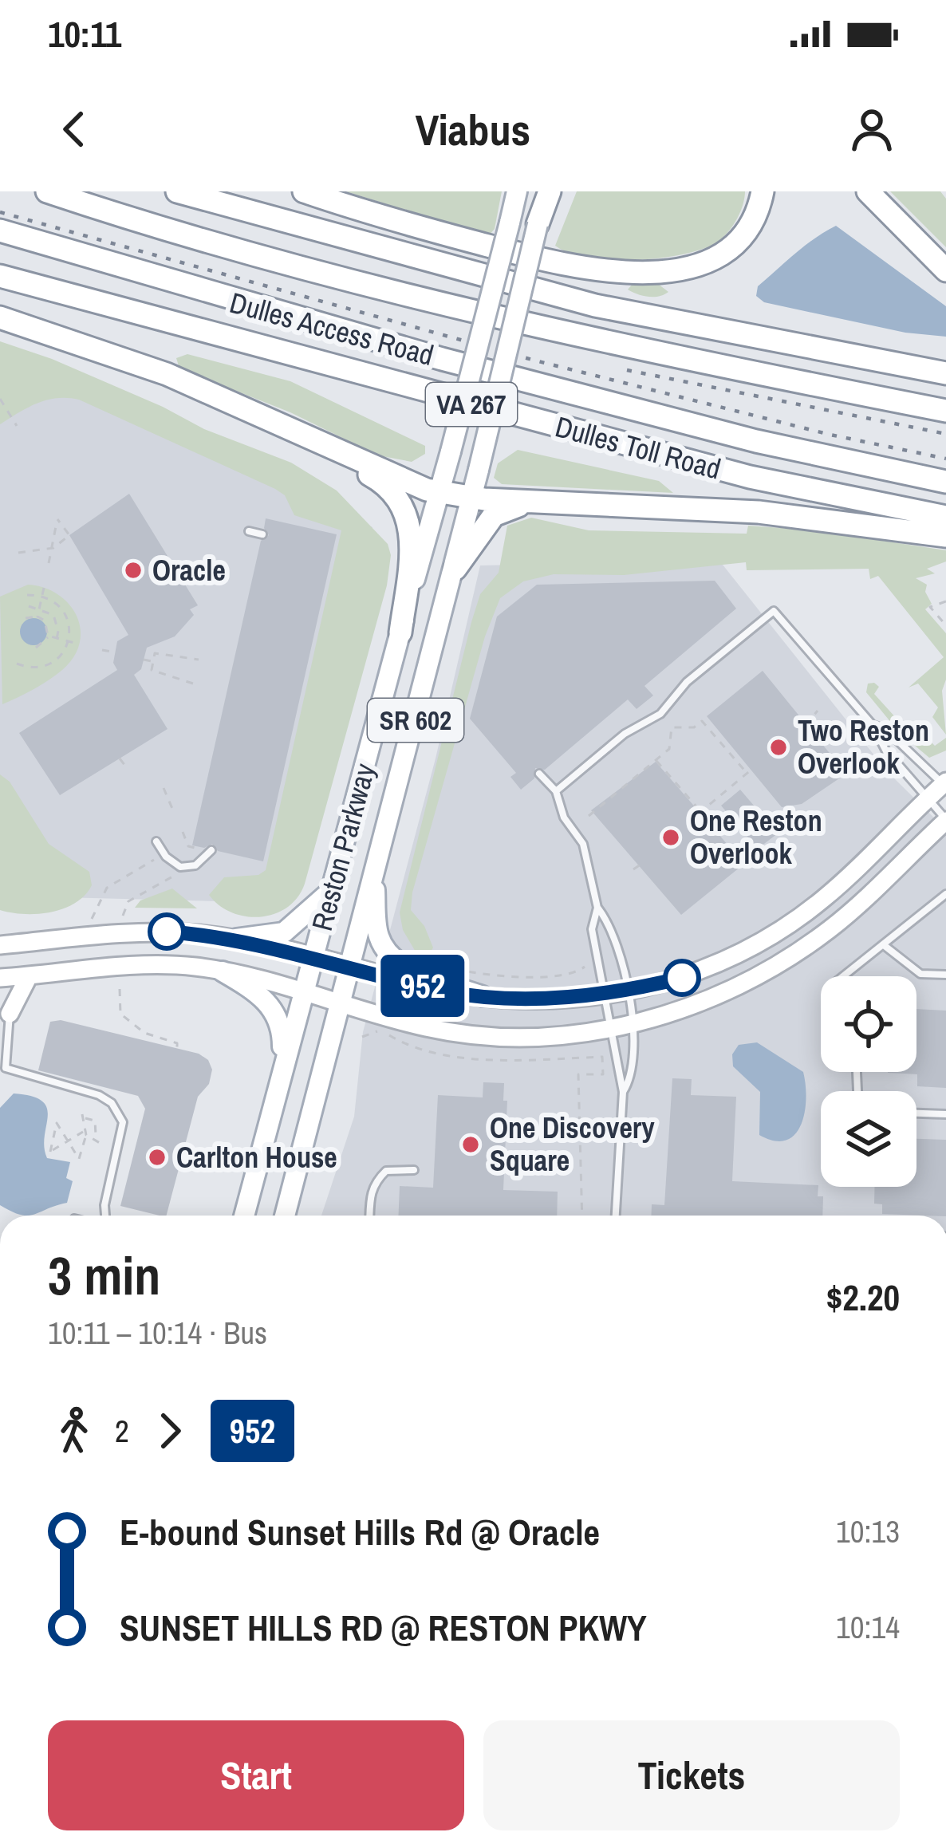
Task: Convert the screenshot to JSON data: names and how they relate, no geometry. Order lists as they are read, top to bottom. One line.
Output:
{"streets":{"highway":["Dulles Access Road","VA 267","Dulles Toll Road"],"main road":["SR 602","Reston Parkway"]},"places":["Oracle","Two Reston Overlook","One Reston Overlook","One Discovery Square","Carlton House"],"lines":["bus line 952"],"page":{"status":"10:11","header":"Viabus","on_map":"952","heading":["3 min","10:11 – 10:14 · Bus","$2.20"],"legs":["2","952"],"list":[{"name":"E-bound Sunset Hills Rd @ Oracle","value":"10:13"},{"name":"SUNSET HILLS RD @ RESTON PKWY","value":"10:14"}],"buttons":["Start","Tickets"]}}
